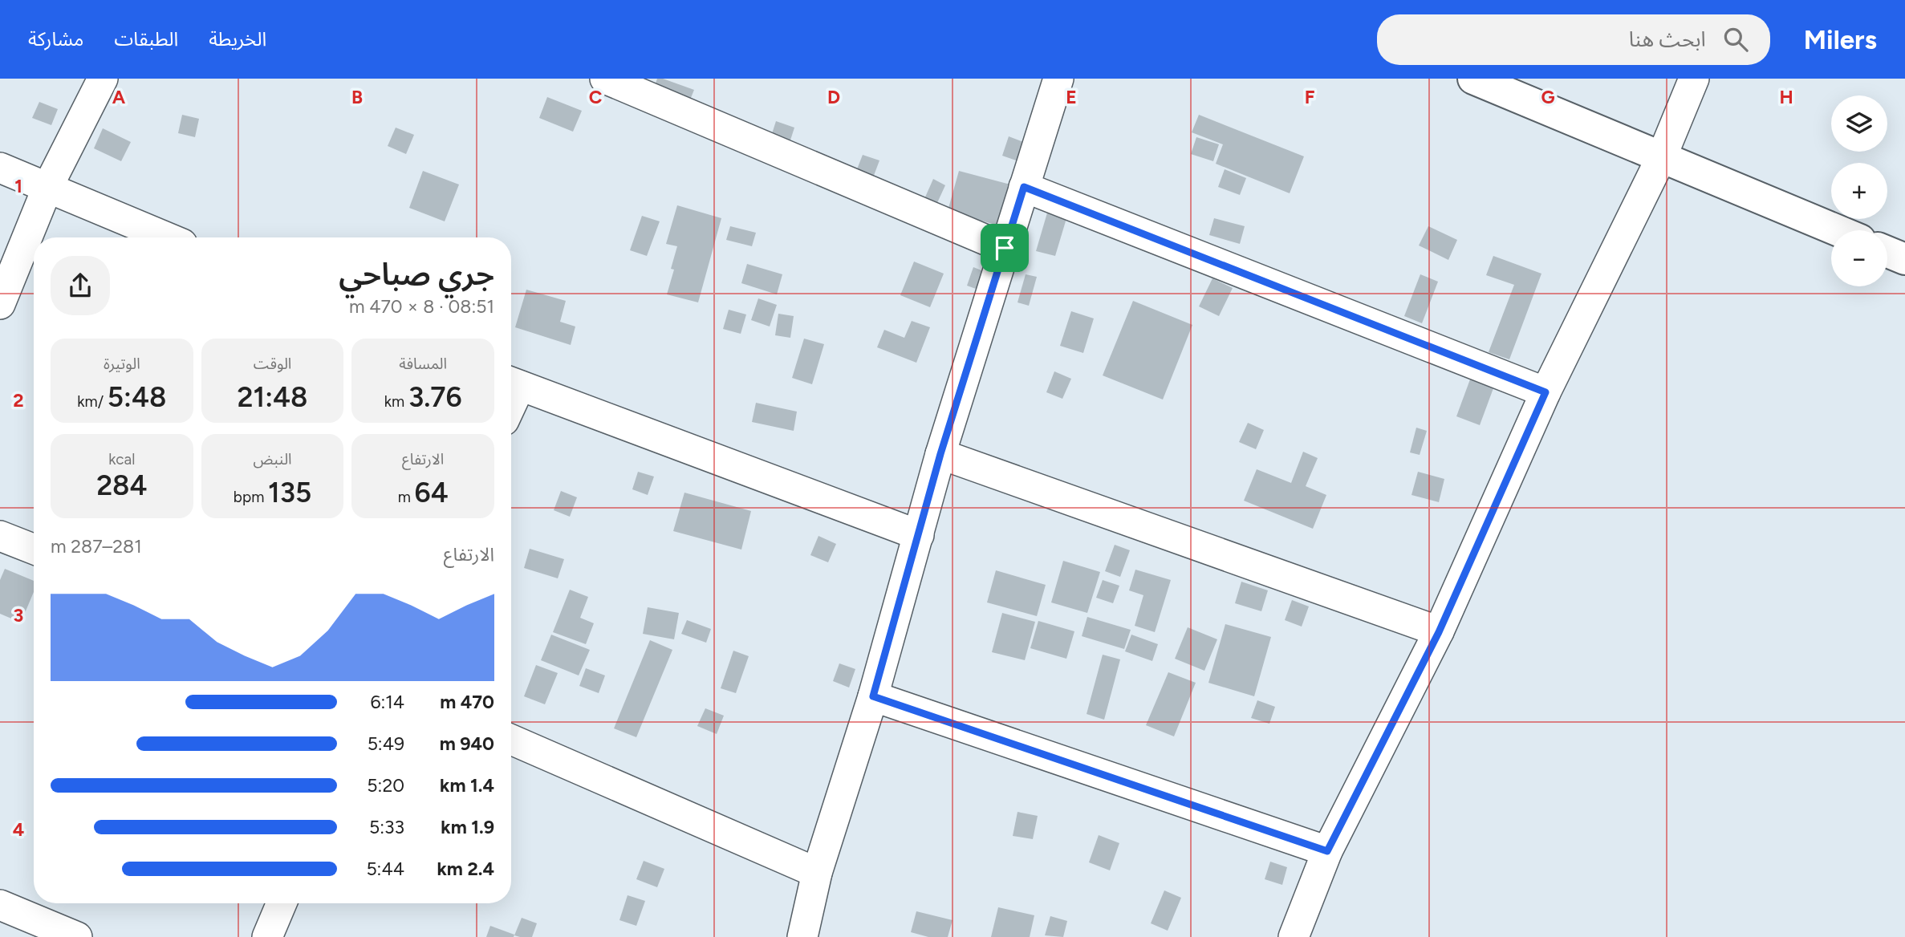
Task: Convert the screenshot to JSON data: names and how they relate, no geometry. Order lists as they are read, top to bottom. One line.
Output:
{"page":{"header":"Milers","search":"ابحث هنا","nav":["الخريطة","الطبقات","مشاركة"],"map_buttons":["+","−"],"heading":["جري صباحي","08:51 · 8 × 470 m"],"stats":[["المسافة","3.76 km"],["الوقت","21:48"],["الوتيرة","5:48 /km"],["الارتفاع","64 m"],["النبض","135 bpm"],["kcal","284"]],"chart":["الارتفاع","281–287 m"],"list":[{"name":"470 m","note":"6:14"},{"name":"940 m","note":"5:49"},{"name":"1.4 km","note":"5:20"},{"name":"1.9 km","note":"5:33"},{"name":"2.4 km","note":"5:44"}]},"grid":{"columns":["A","B","C","D","E","F","G","H"],"rows":["1","2","3","4"]}}
